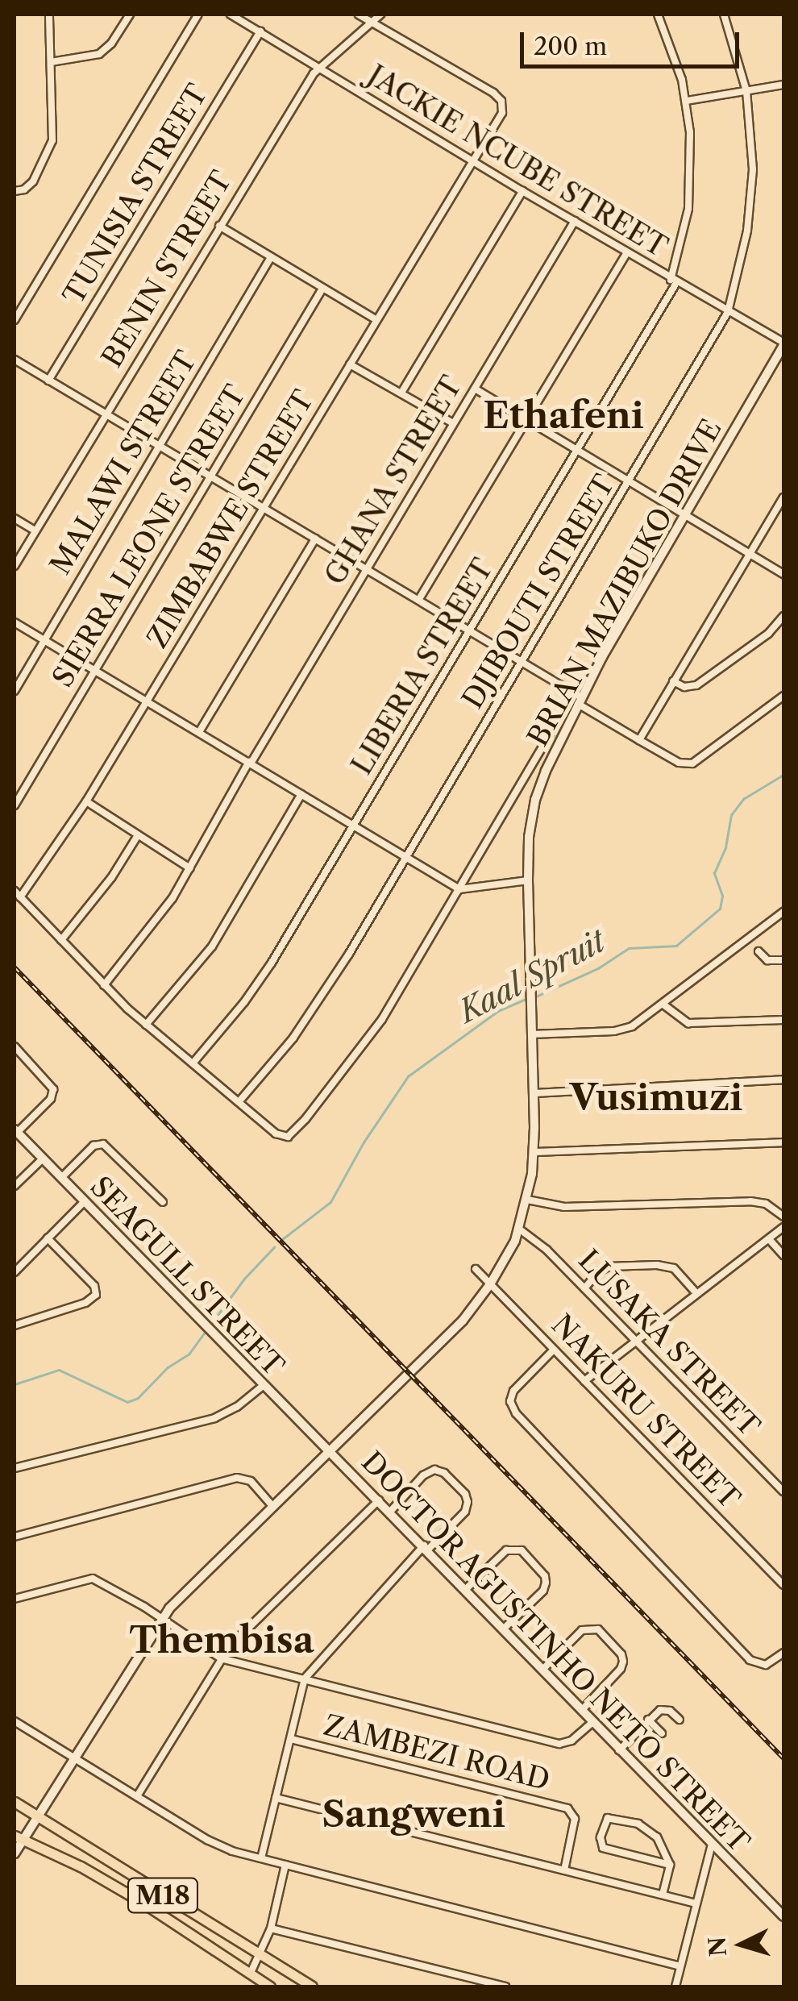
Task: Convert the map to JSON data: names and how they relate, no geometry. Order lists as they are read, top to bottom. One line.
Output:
{"streets":{"main road":["M18"],"street":["JACKIE NCUBE STREET","TUNISIA STREET","BENIN STREET","MALAWI STREET","GHANA STREET","ZIMBABWE STREET","SIERRA LEONE STREET","BRIAN MAZIBUKO DRIVE","DJIBOUTI STREET","LIBERIA STREET","SEAGULL STREET","LUSAKA STREET","NAKURU STREET","DOCTOR AGUSTINHO NETO STREET","ZAMBEZI ROAD"]},"crossings":[["JACKIE NCUBE STREET","TUNISIA STREET"],["JACKIE NCUBE STREET","BENIN STREET"],["JACKIE NCUBE STREET","GHANA STREET"],["JACKIE NCUBE STREET","ZIMBABWE STREET"],["JACKIE NCUBE STREET","BRIAN MAZIBUKO DRIVE"],["JACKIE NCUBE STREET","DJIBOUTI STREET"],["JACKIE NCUBE STREET","LIBERIA STREET"],["BENIN STREET","ZIMBABWE STREET"],["BRIAN MAZIBUKO DRIVE","SEAGULL STREET"],["BRIAN MAZIBUKO DRIVE","LUSAKA STREET"],["BRIAN MAZIBUKO DRIVE","NAKURU STREET"],["BRIAN MAZIBUKO DRIVE","DOCTOR AGUSTINHO NETO STREET"],["BRIAN MAZIBUKO DRIVE","M18"],["SEAGULL STREET","DOCTOR AGUSTINHO NETO STREET"]],"districts":["Ethafeni","Vusimuzi","Thembisa","Sangweni"],"water":["Kaal Spruit"],"scale_bar":"200 m","north":"left"}
